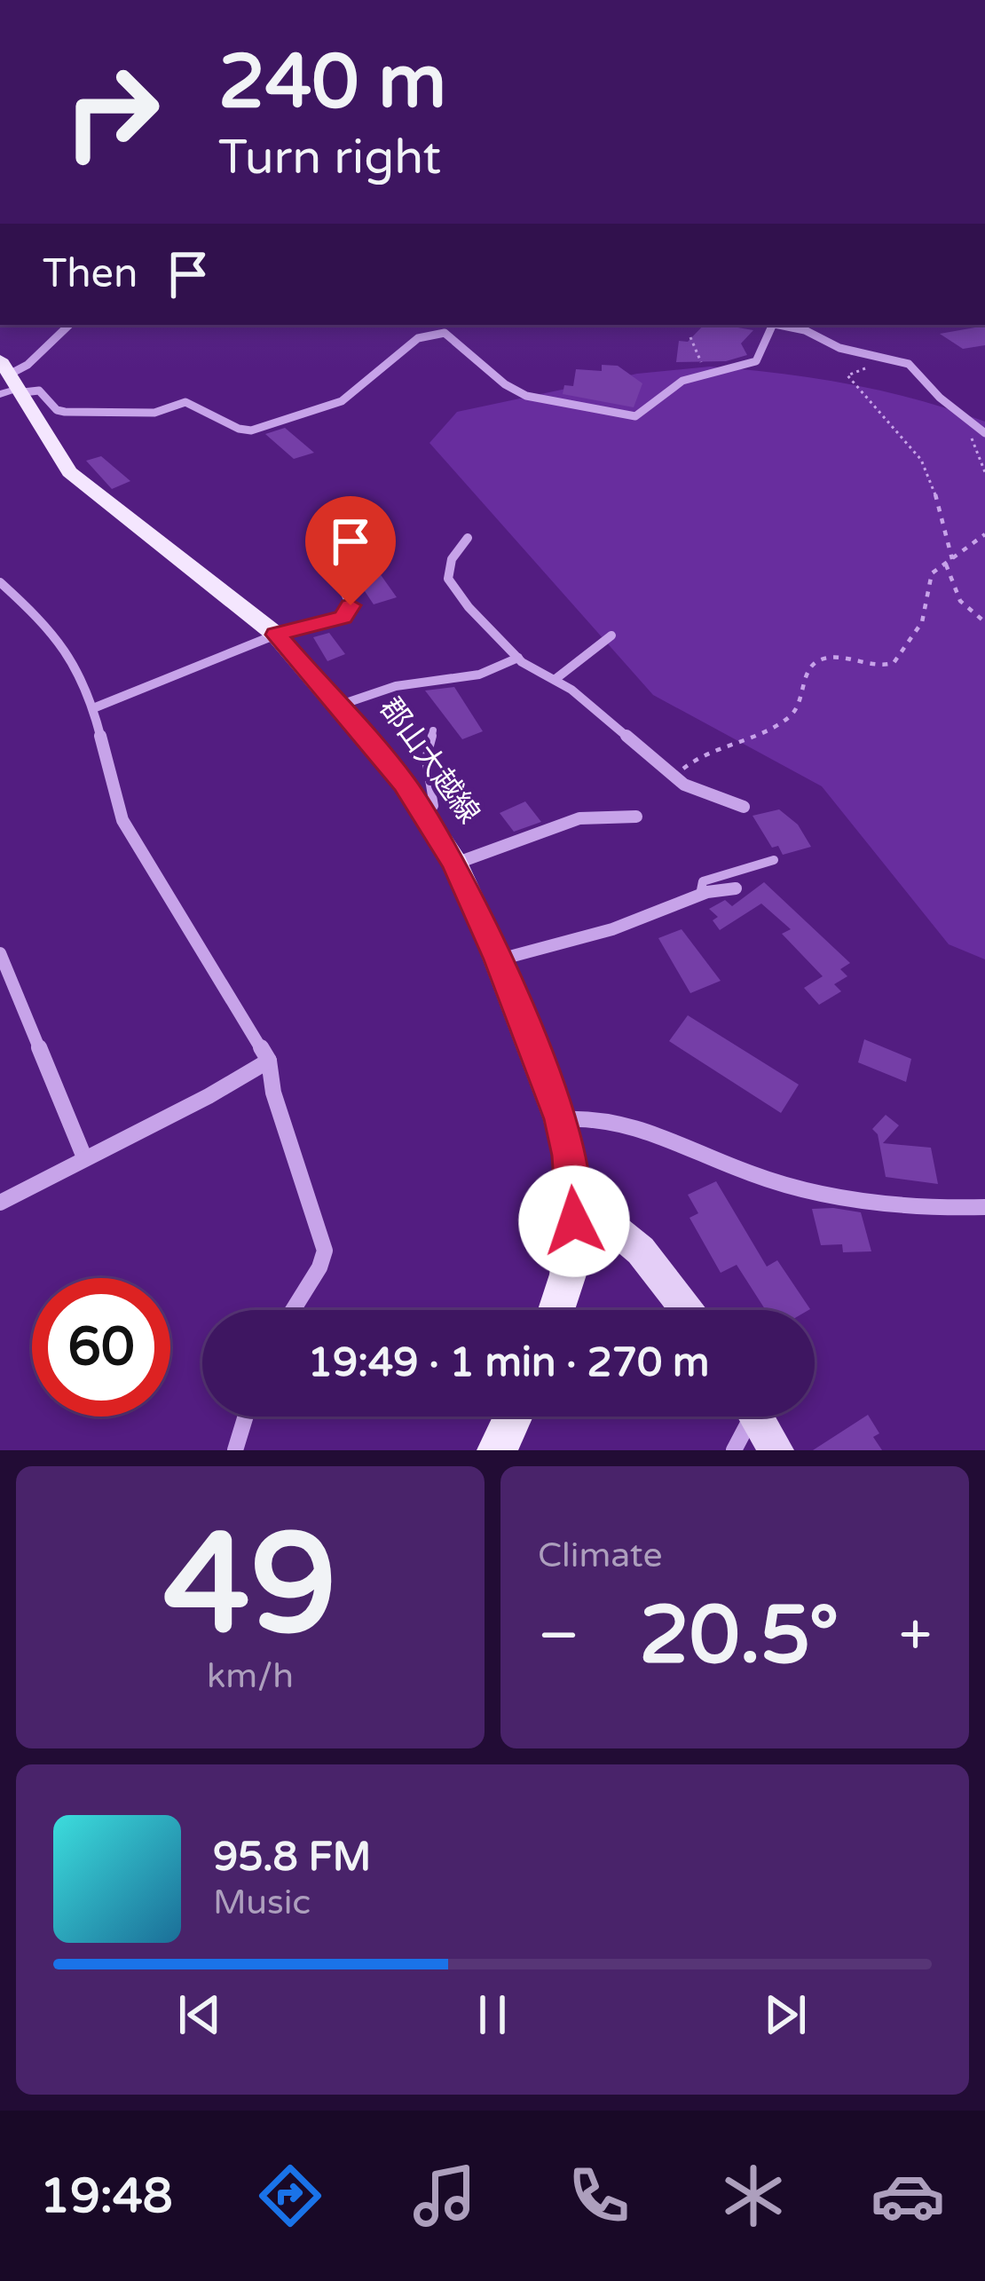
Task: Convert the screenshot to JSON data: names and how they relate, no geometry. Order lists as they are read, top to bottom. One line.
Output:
{"streets":{"main road":["郡山大越線"]},"page":{"turn":["240 m","Turn right"],"then":"Then","limit":"60","trip":"19:49 · 1 min · 270 m","tile":[["49","km/h"],"Climate"],"heat":["−","20.5°","+"],"song":["95.8 FM","Music"],"tabs":"19:48"}}
